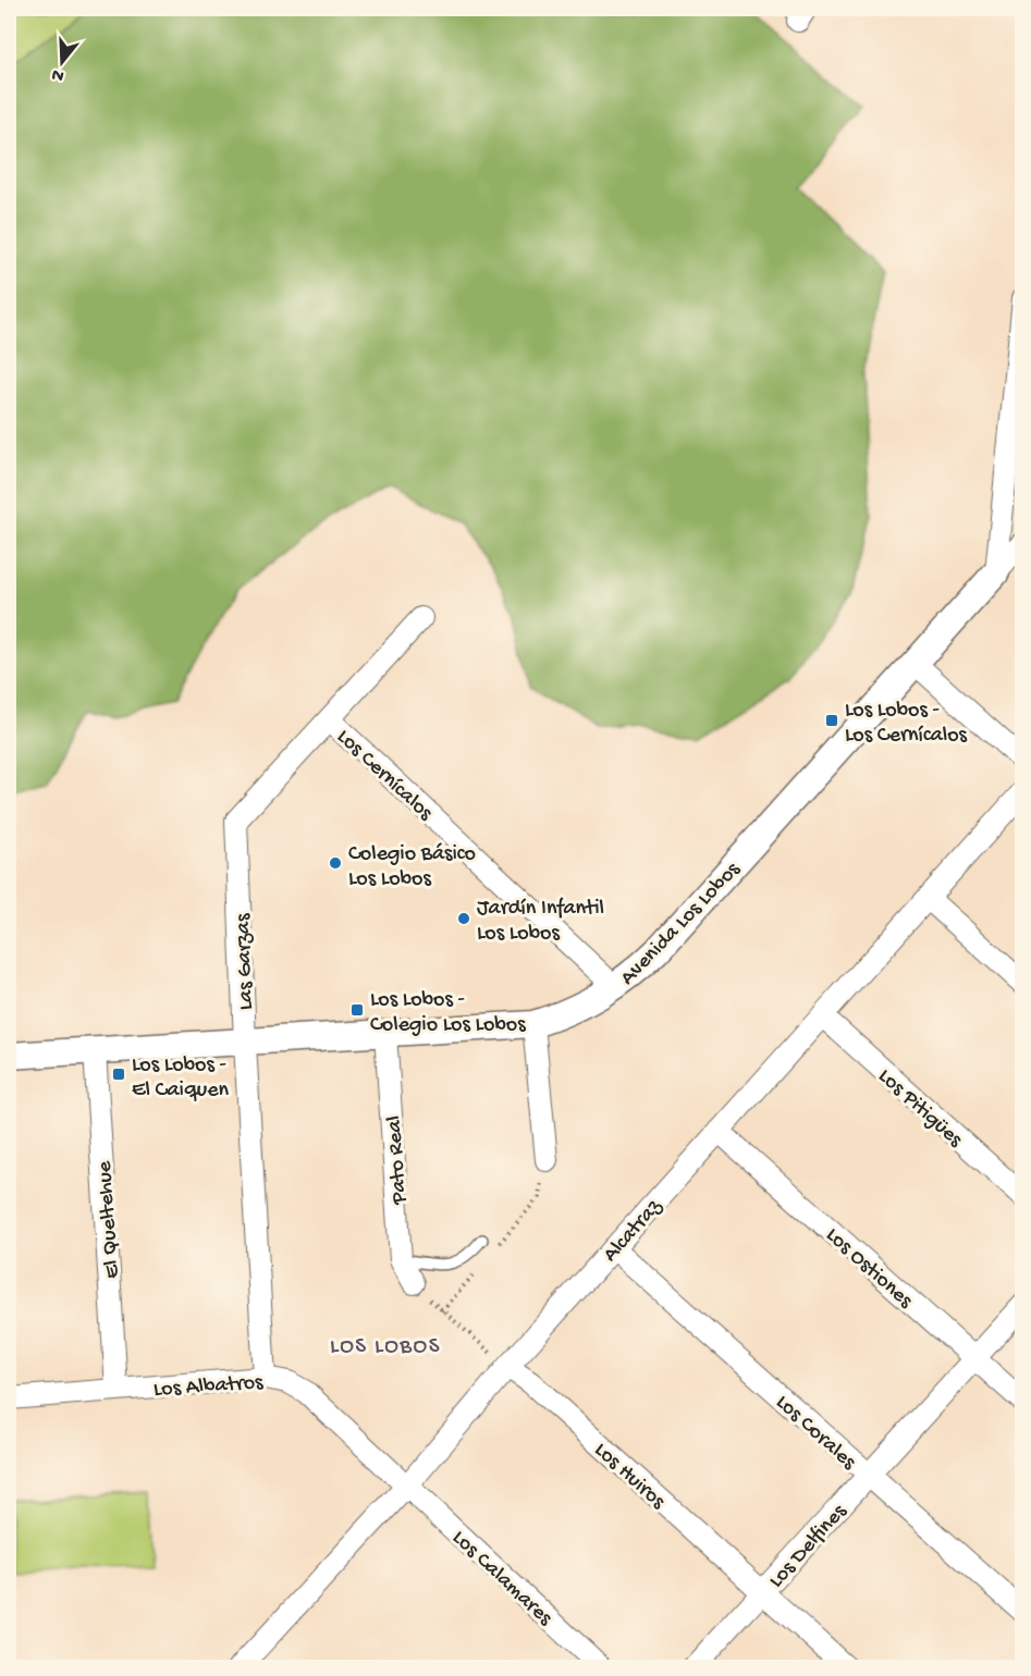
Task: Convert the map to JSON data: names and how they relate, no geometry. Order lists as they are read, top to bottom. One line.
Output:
{"streets":{"street":["Los Cernícalos","Avenida Los Lobos","Las Garzas","Los Pitigües","Pato Real","El Queltehue","Alcatraz","Los Ostiones","Los Albatros","Los Corales","Los Huiros","Los Delfines","Los Calamares"]},"crossings":[["Los Cernícalos","Avenida Los Lobos"],["Los Cernícalos","Las Garzas"],["Avenida Los Lobos","Las Garzas"],["Avenida Los Lobos","Pato Real"],["Avenida Los Lobos","El Queltehue"],["Las Garzas","Los Albatros"],["Los Pitigües","Alcatraz"],["El Queltehue","Los Albatros"],["Alcatraz","Los Ostiones"],["Alcatraz","Los Albatros"],["Alcatraz","Los Corales"],["Alcatraz","Los Huiros"],["Alcatraz","Los Calamares"],["Los Ostiones","Los Delfines"],["Los Albatros","Los Calamares"],["Los Corales","Los Delfines"],["Los Huiros","Los Delfines"]],"districts":["LOS LOBOS"],"places":{"transit":["Los Lobos - Los Cernícalos","Los Lobos - Colegio Los Lobos","Los Lobos - El Caiquen"],"other":["Colegio Básico Los Lobos","Jardín Infantil Los Lobos"]},"north":"bottom"}
